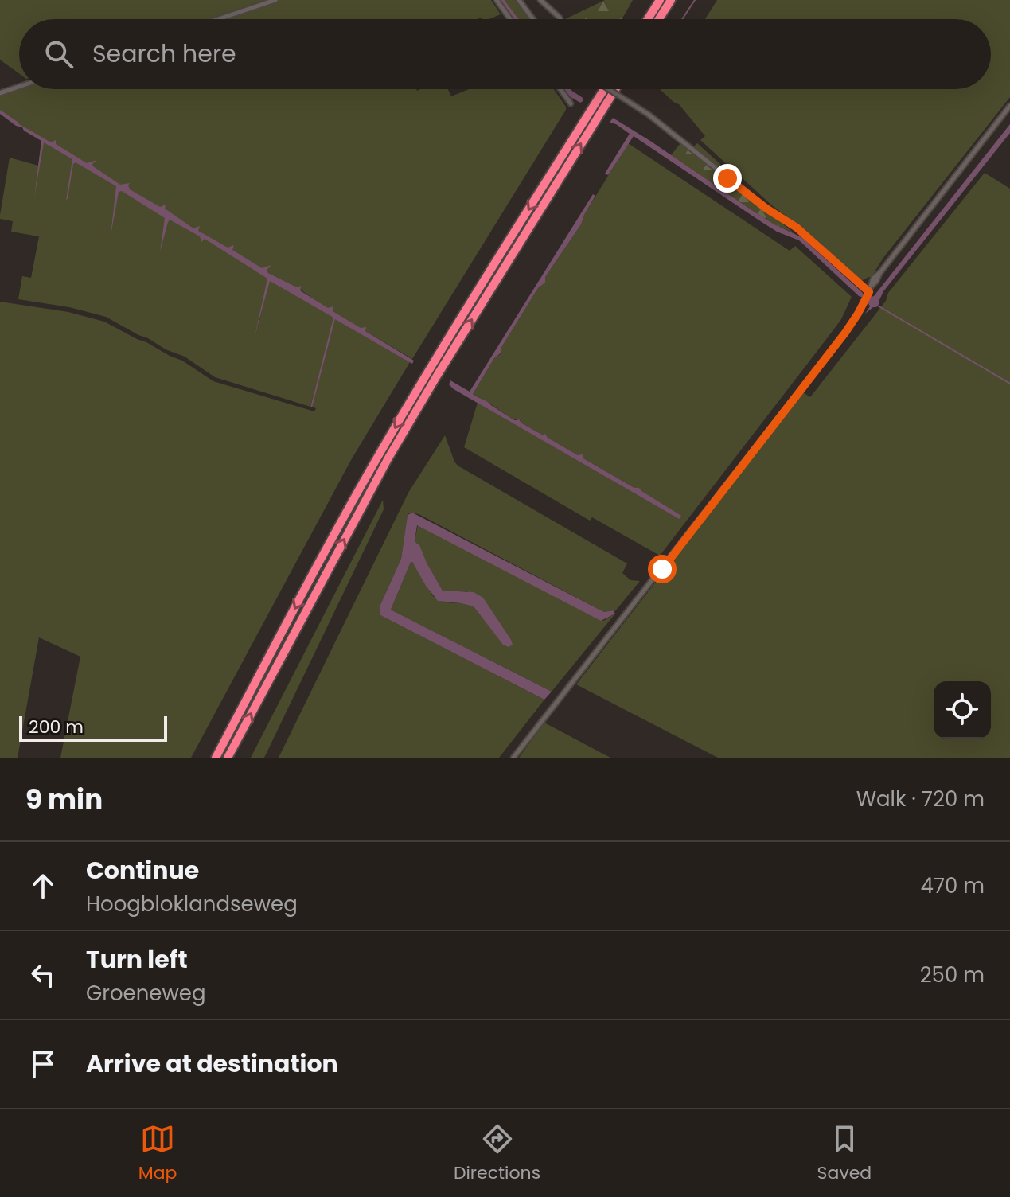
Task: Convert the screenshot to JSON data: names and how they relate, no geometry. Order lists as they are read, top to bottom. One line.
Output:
{"scale_bar":"200 m","page":{"search":"Search here","scale":"200 m","heading":["9 min","Walk · 720 m"],"list":[["Continue","Hoogbloklandseweg","470 m"],["Turn left","Groeneweg","250 m"],"Arrive at destination"],"nav":["Map","Directions","Saved"]}}
